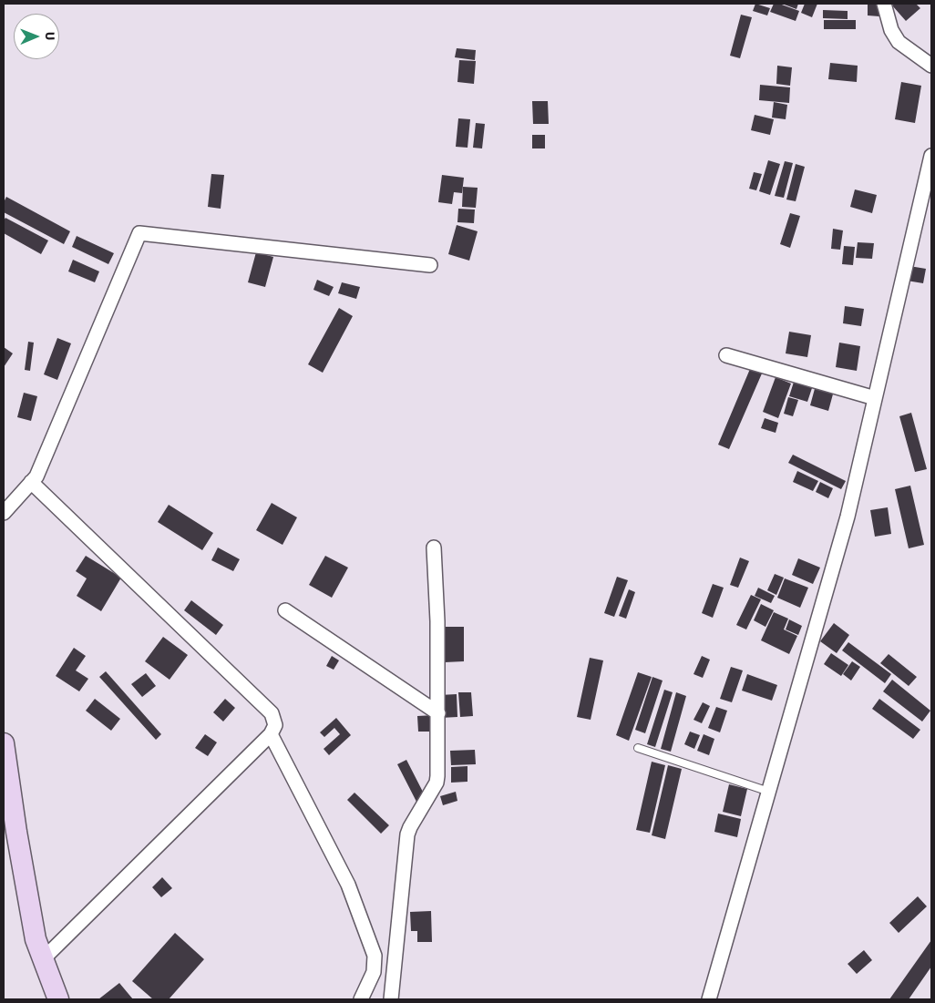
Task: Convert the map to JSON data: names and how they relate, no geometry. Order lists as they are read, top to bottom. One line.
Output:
{"north":"right"}
